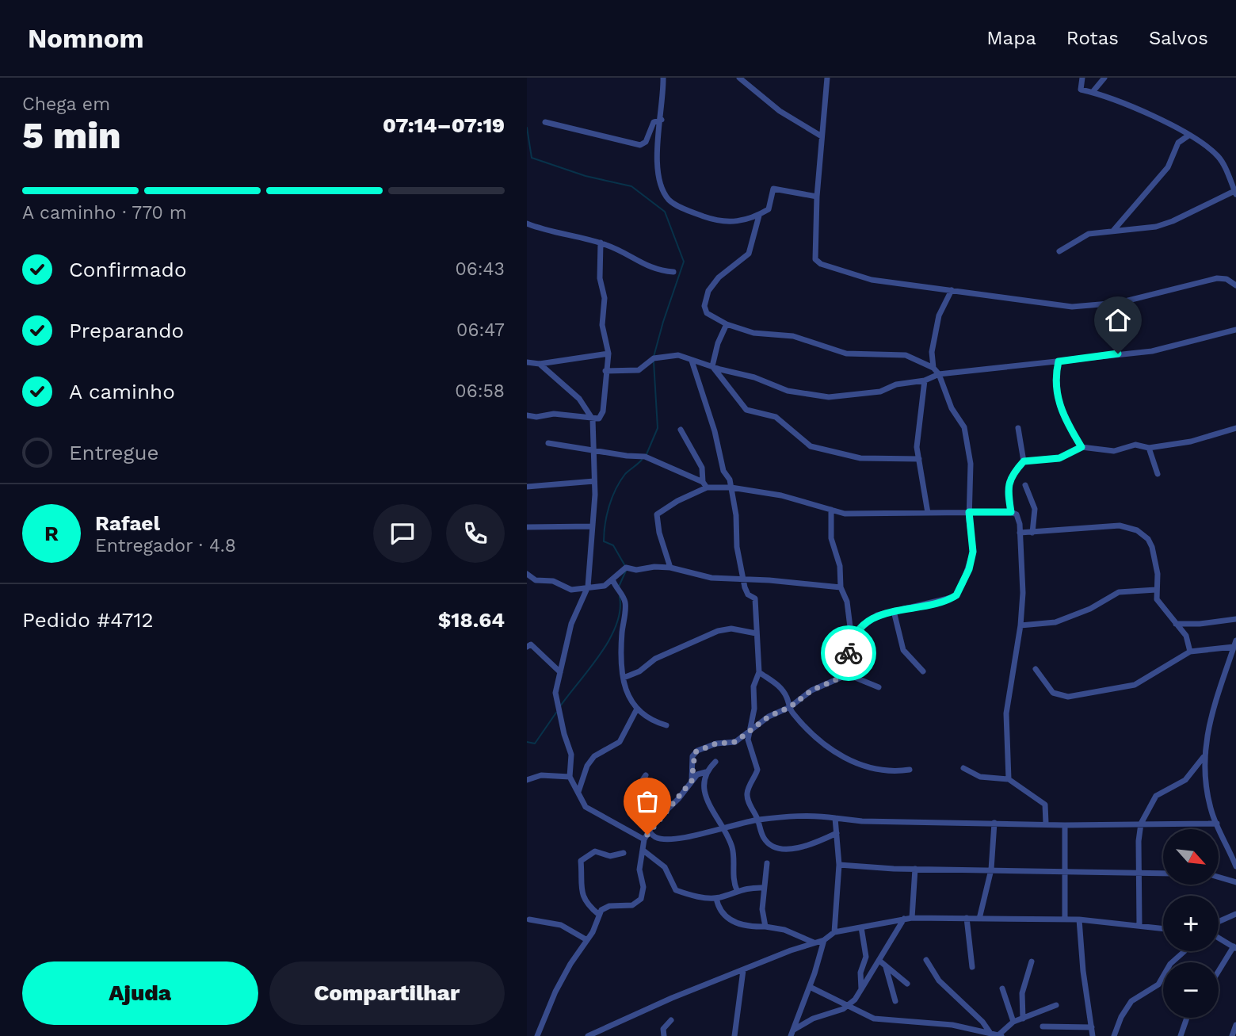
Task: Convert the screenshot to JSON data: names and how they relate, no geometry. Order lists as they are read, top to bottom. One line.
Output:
{"north":"bottom right","page":{"header":"Nomnom","nav":["Mapa","Rotas","Salvos"],"heading":["5 min","Chega em","07:14–07:19"],"panel":["Rafael","Entregador · 4.8","Pedido #4712","$18.64"],"bar":"A caminho · 770 m","list":[["Confirmado","06:43"],["Preparando","06:47"],["A caminho","06:58"],"Entregue"],"round":"R","map_buttons":["+","−"],"buttons":["Ajuda","Compartilhar"]}}
